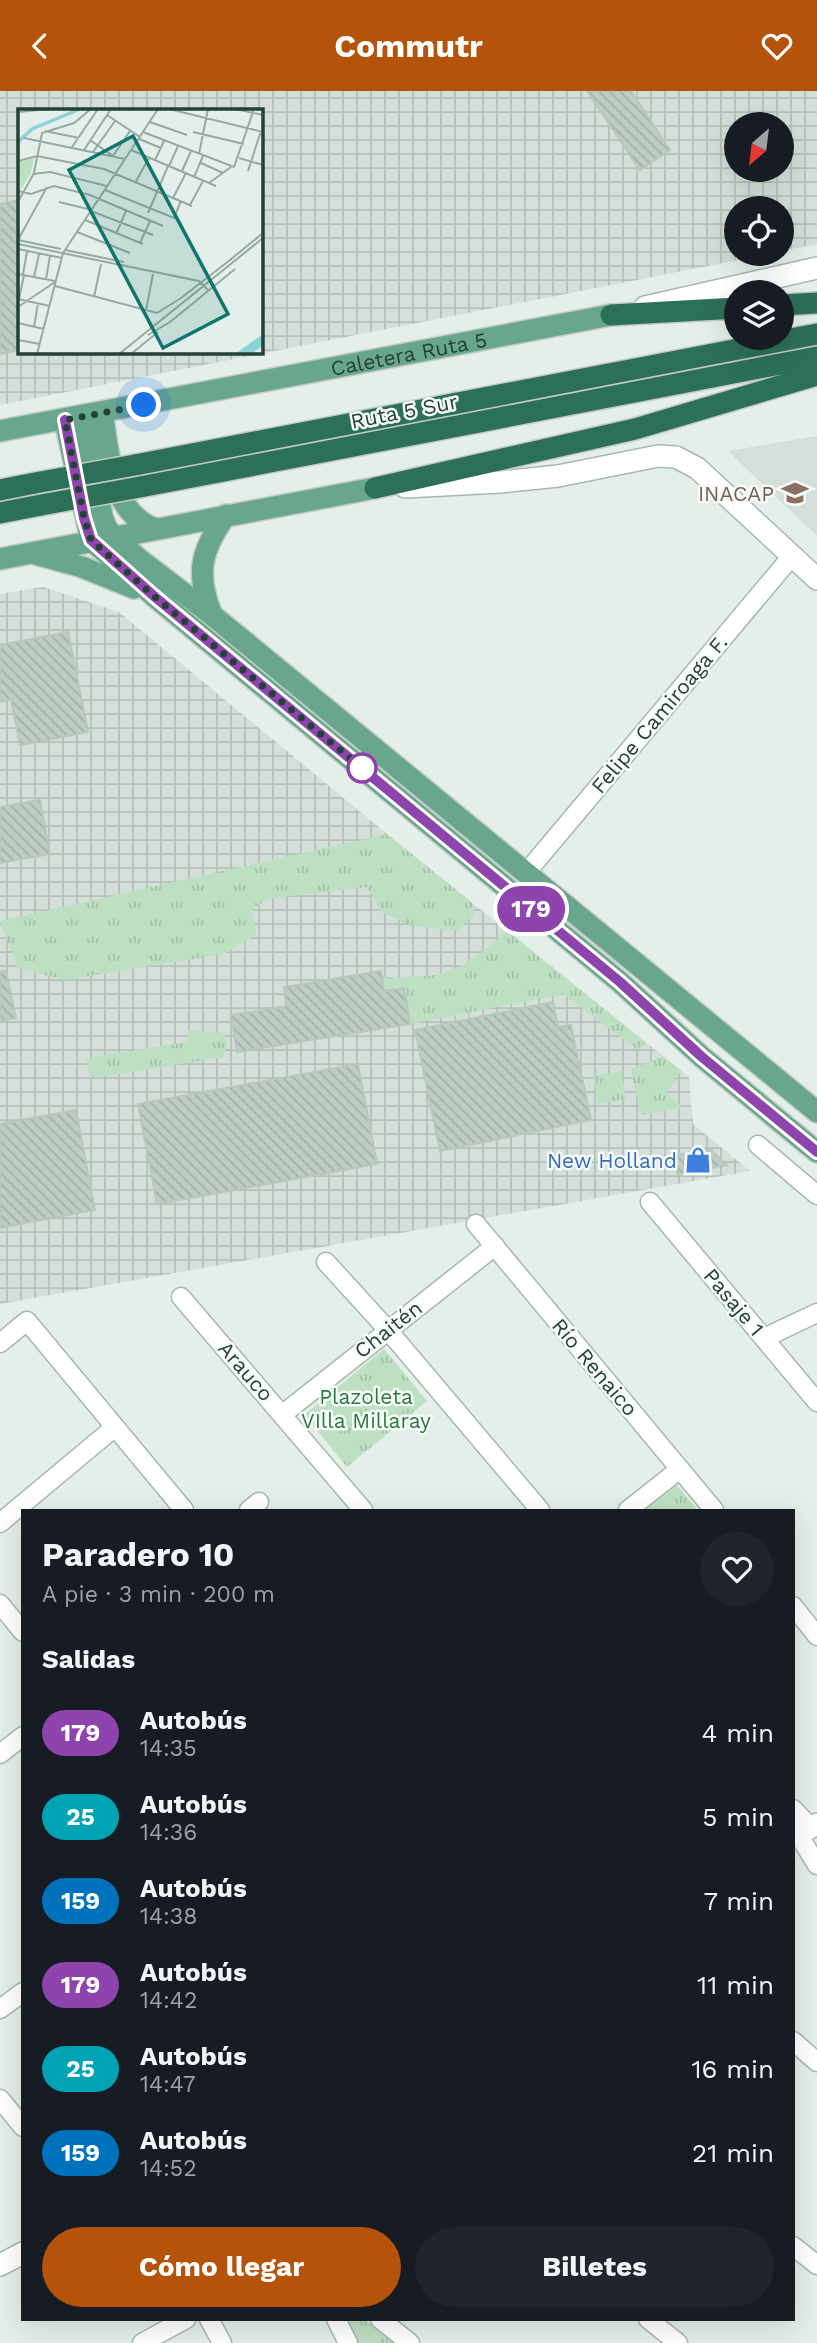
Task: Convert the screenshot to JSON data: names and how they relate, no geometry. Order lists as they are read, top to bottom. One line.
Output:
{"streets":{"highway":["Ruta 5 Sur"],"main road":["Caletera Ruta 5"],"street":["Felipe Camiroaga F.","Pasaje 1","Chaitén","Río Renaico","Arauco"]},"crossings":[["Chaitén","Río Renaico"],["Chaitén","Arauco"]],"parks":["Plazoleta VIlla Millaray"],"places":{"school or university":["INACAP"],"shop":["New Holland"]},"lines":["bus line 179"],"north":"bottom left","page":{"header":"Commutr","on_map":"179","heading":[["Paradero 10","A pie · 3 min · 200 m"],"Salidas"],"list":[{"mark":"179","name":"Autobús","note":"14:35","value":"4 min"},{"mark":"25","name":"Autobús","note":"14:36","value":"5 min"},{"mark":"159","name":"Autobús","note":"14:38","value":"7 min"},{"mark":"179","name":"Autobús","note":"14:42","value":"11 min"},{"mark":"25","name":"Autobús","note":"14:47","value":"16 min"},{"mark":"159","name":"Autobús","note":"14:52","value":"21 min"}],"buttons":["Cómo llegar","Billetes"]}}
